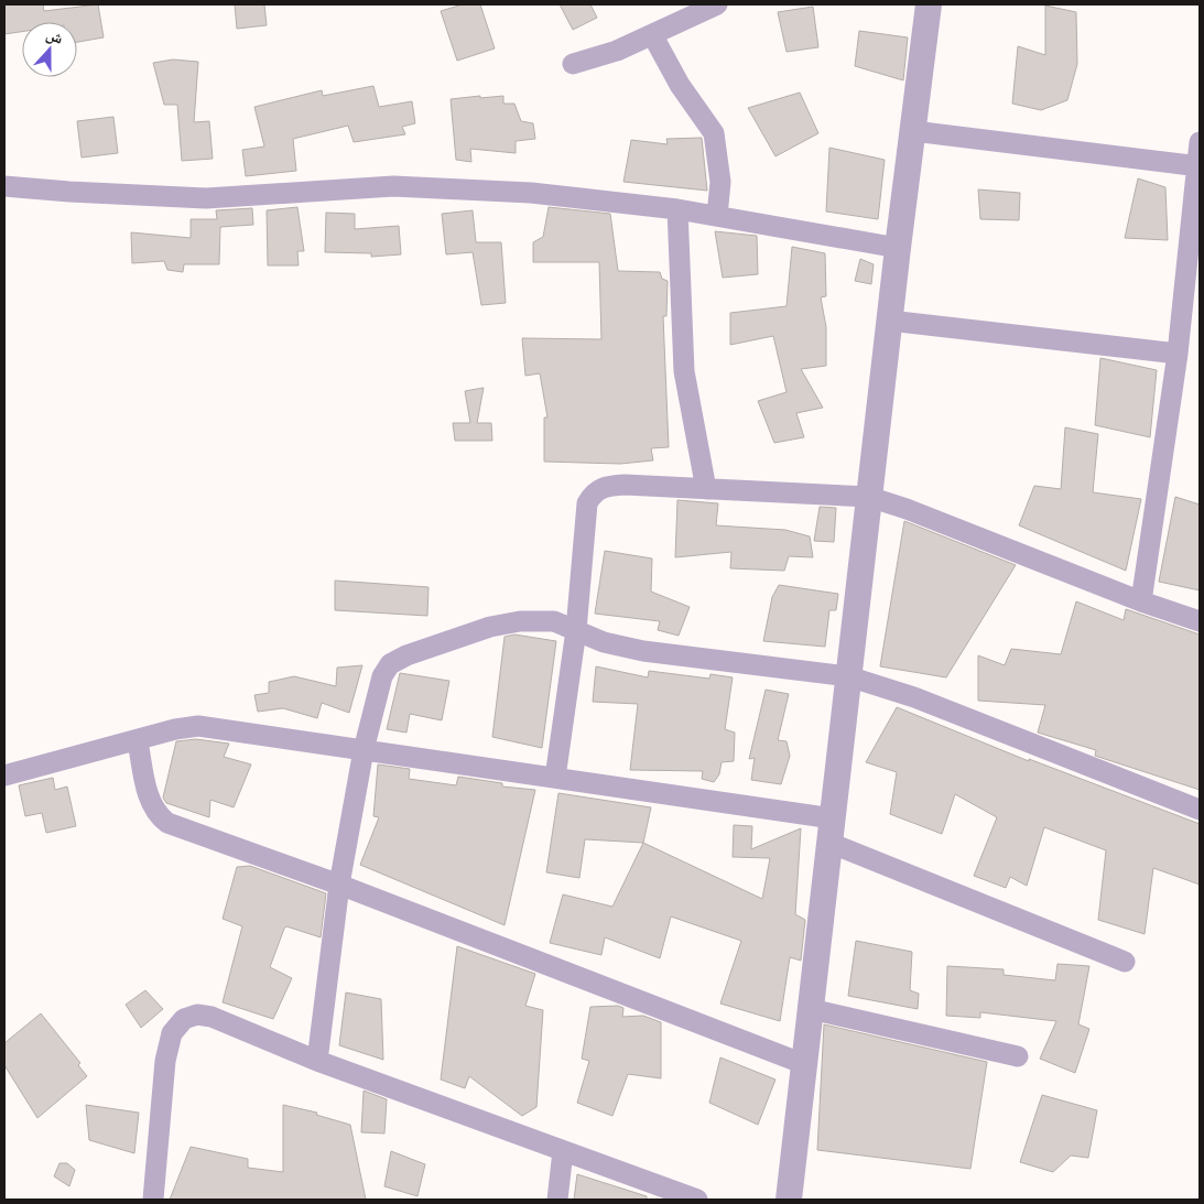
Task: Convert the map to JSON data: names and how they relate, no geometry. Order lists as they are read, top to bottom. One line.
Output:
{"north":"top"}
